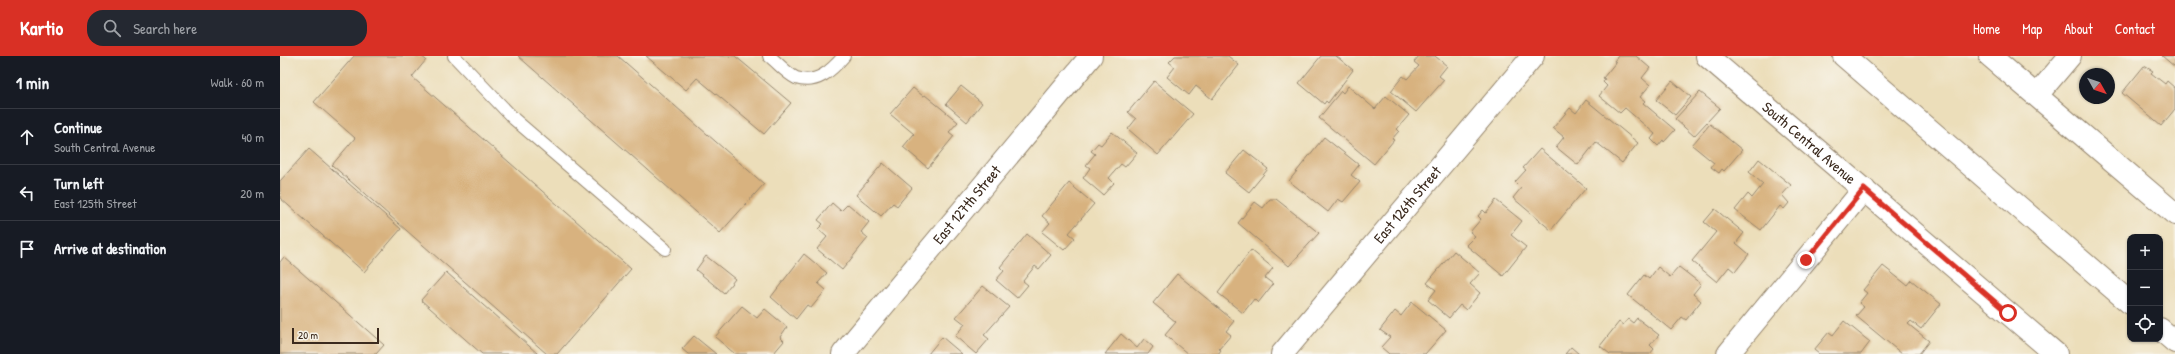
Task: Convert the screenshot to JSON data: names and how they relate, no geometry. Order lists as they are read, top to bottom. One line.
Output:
{"streets":{"street":["South Central Avenue","East 127th Street","East 126th Street"]},"scale_bar":"20 m","north":"bottom right","page":{"header":"Kartio","search":"Search here","nav":["Home","Map","About","Contact"],"heading":["1 min","Walk · 60 m"],"list":[["Continue","South Central Avenue","40 m"],["Turn left","East 125th Street","20 m"],"Arrive at destination"],"map_buttons":["+","−"],"scale":"20 m"}}
